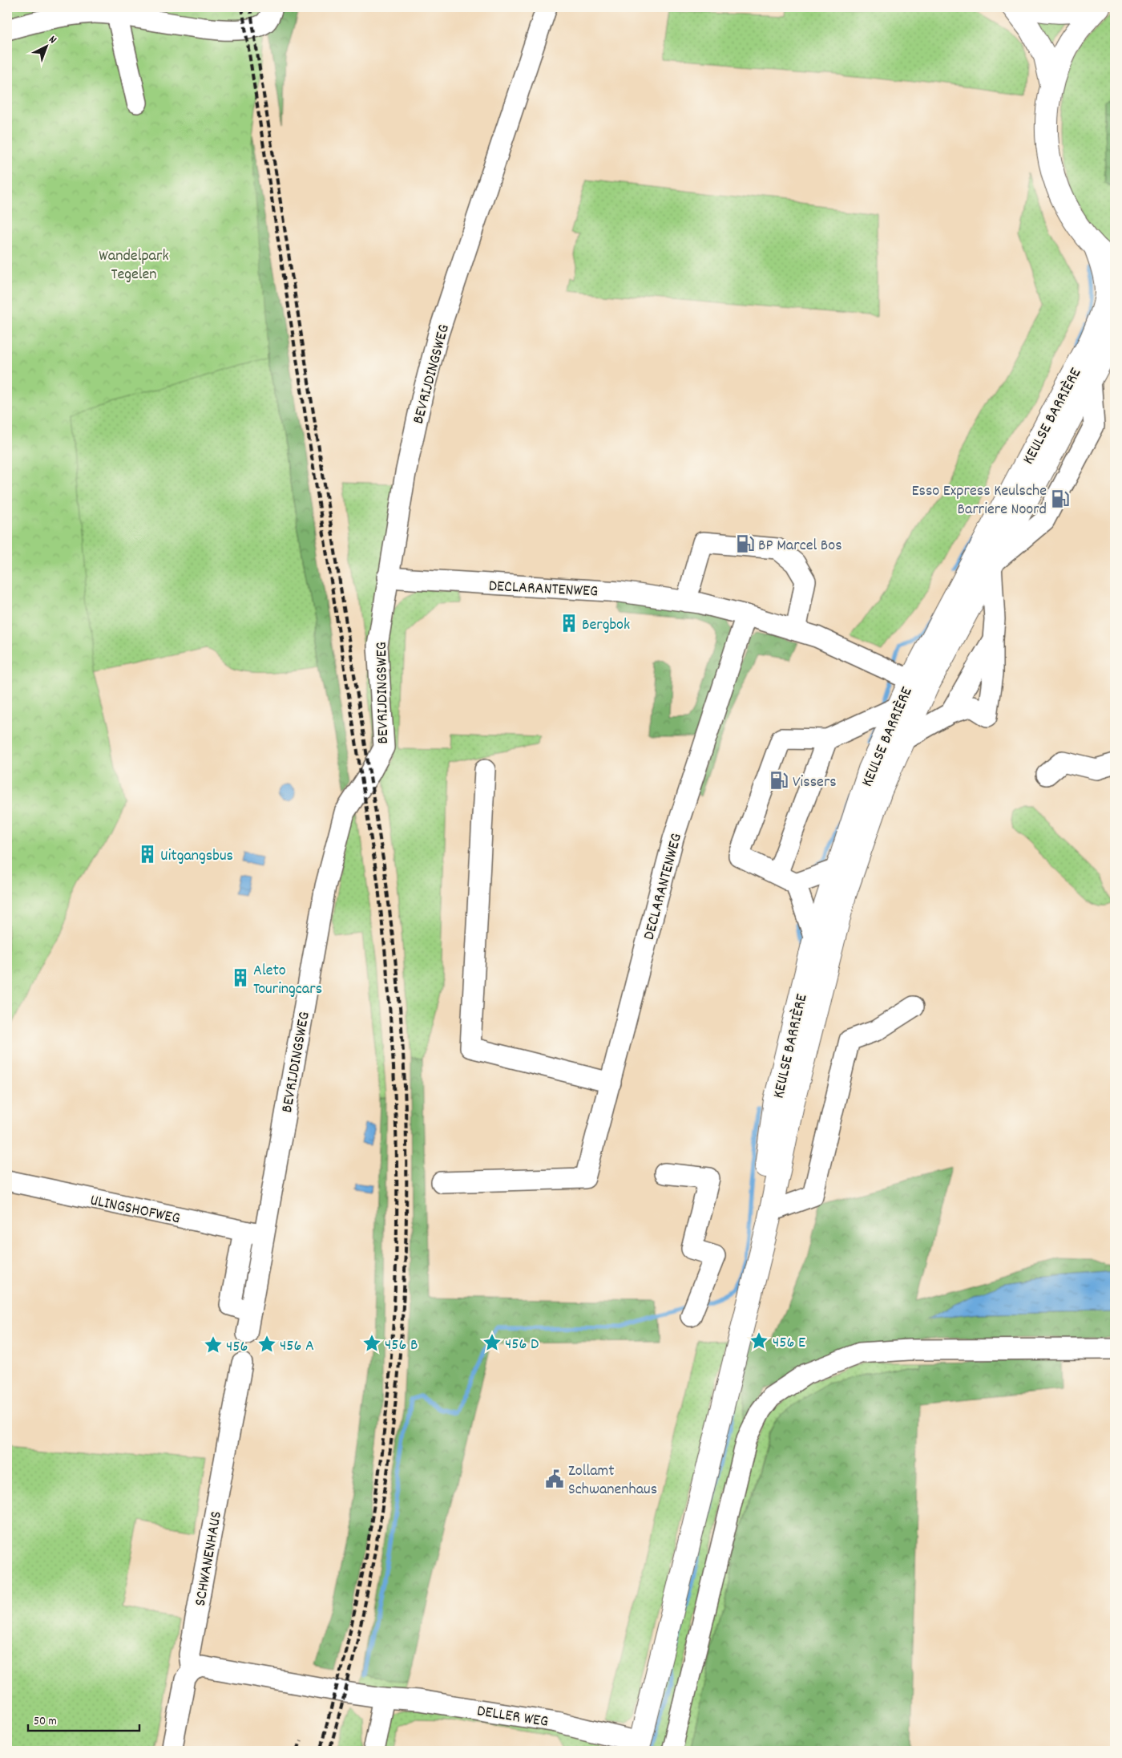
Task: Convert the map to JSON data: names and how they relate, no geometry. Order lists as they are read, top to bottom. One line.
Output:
{"streets":{"main road":["KEULSE BARRIÈRE"],"street":["BEVRIJDINGSWEG","DECLARANTENWEG","ULINGSHOFWEG","SCHWANENHAUS","DELLER WEG"]},"crossings":[["BEVRIJDINGSWEG","DECLARANTENWEG"],["BEVRIJDINGSWEG","ULINGSHOFWEG"],["KEULSE BARRIÈRE","DECLARANTENWEG"],["KEULSE BARRIÈRE","DELLER WEG"],["SCHWANENHAUS","DELLER WEG"]],"parks":["Wandelpark Tegelen"],"places":{"fuel station":["Esso Express Keulsche Barriere Noord","BP Marcel Bos","Vissers"],"building":["Bergbok","Uitgangsbus","Aleto Touringcars"],"place":["456 E","456 D","456 B","456 A","456"],"public building":["Zollamt Schwanenhaus"]},"scale_bar":"50 m","north":"top right"}
